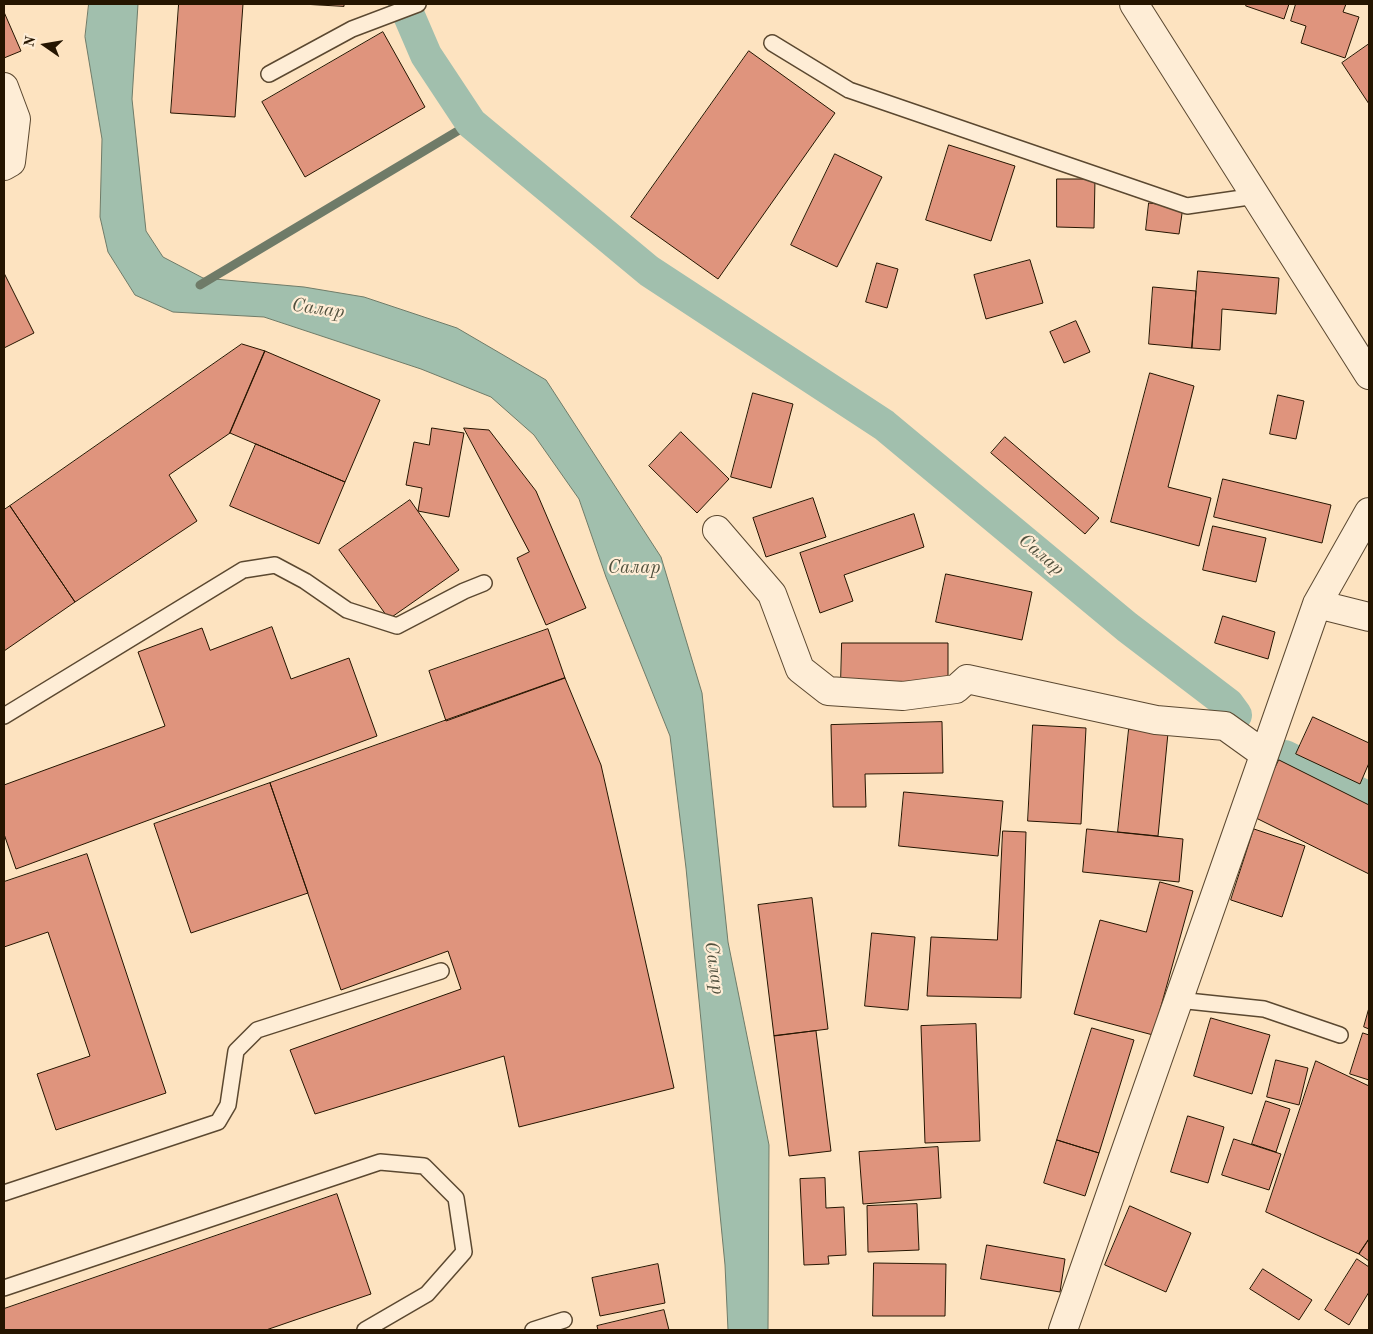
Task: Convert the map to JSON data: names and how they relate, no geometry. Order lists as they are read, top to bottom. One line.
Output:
{"water":["Салар"],"north":"left"}
